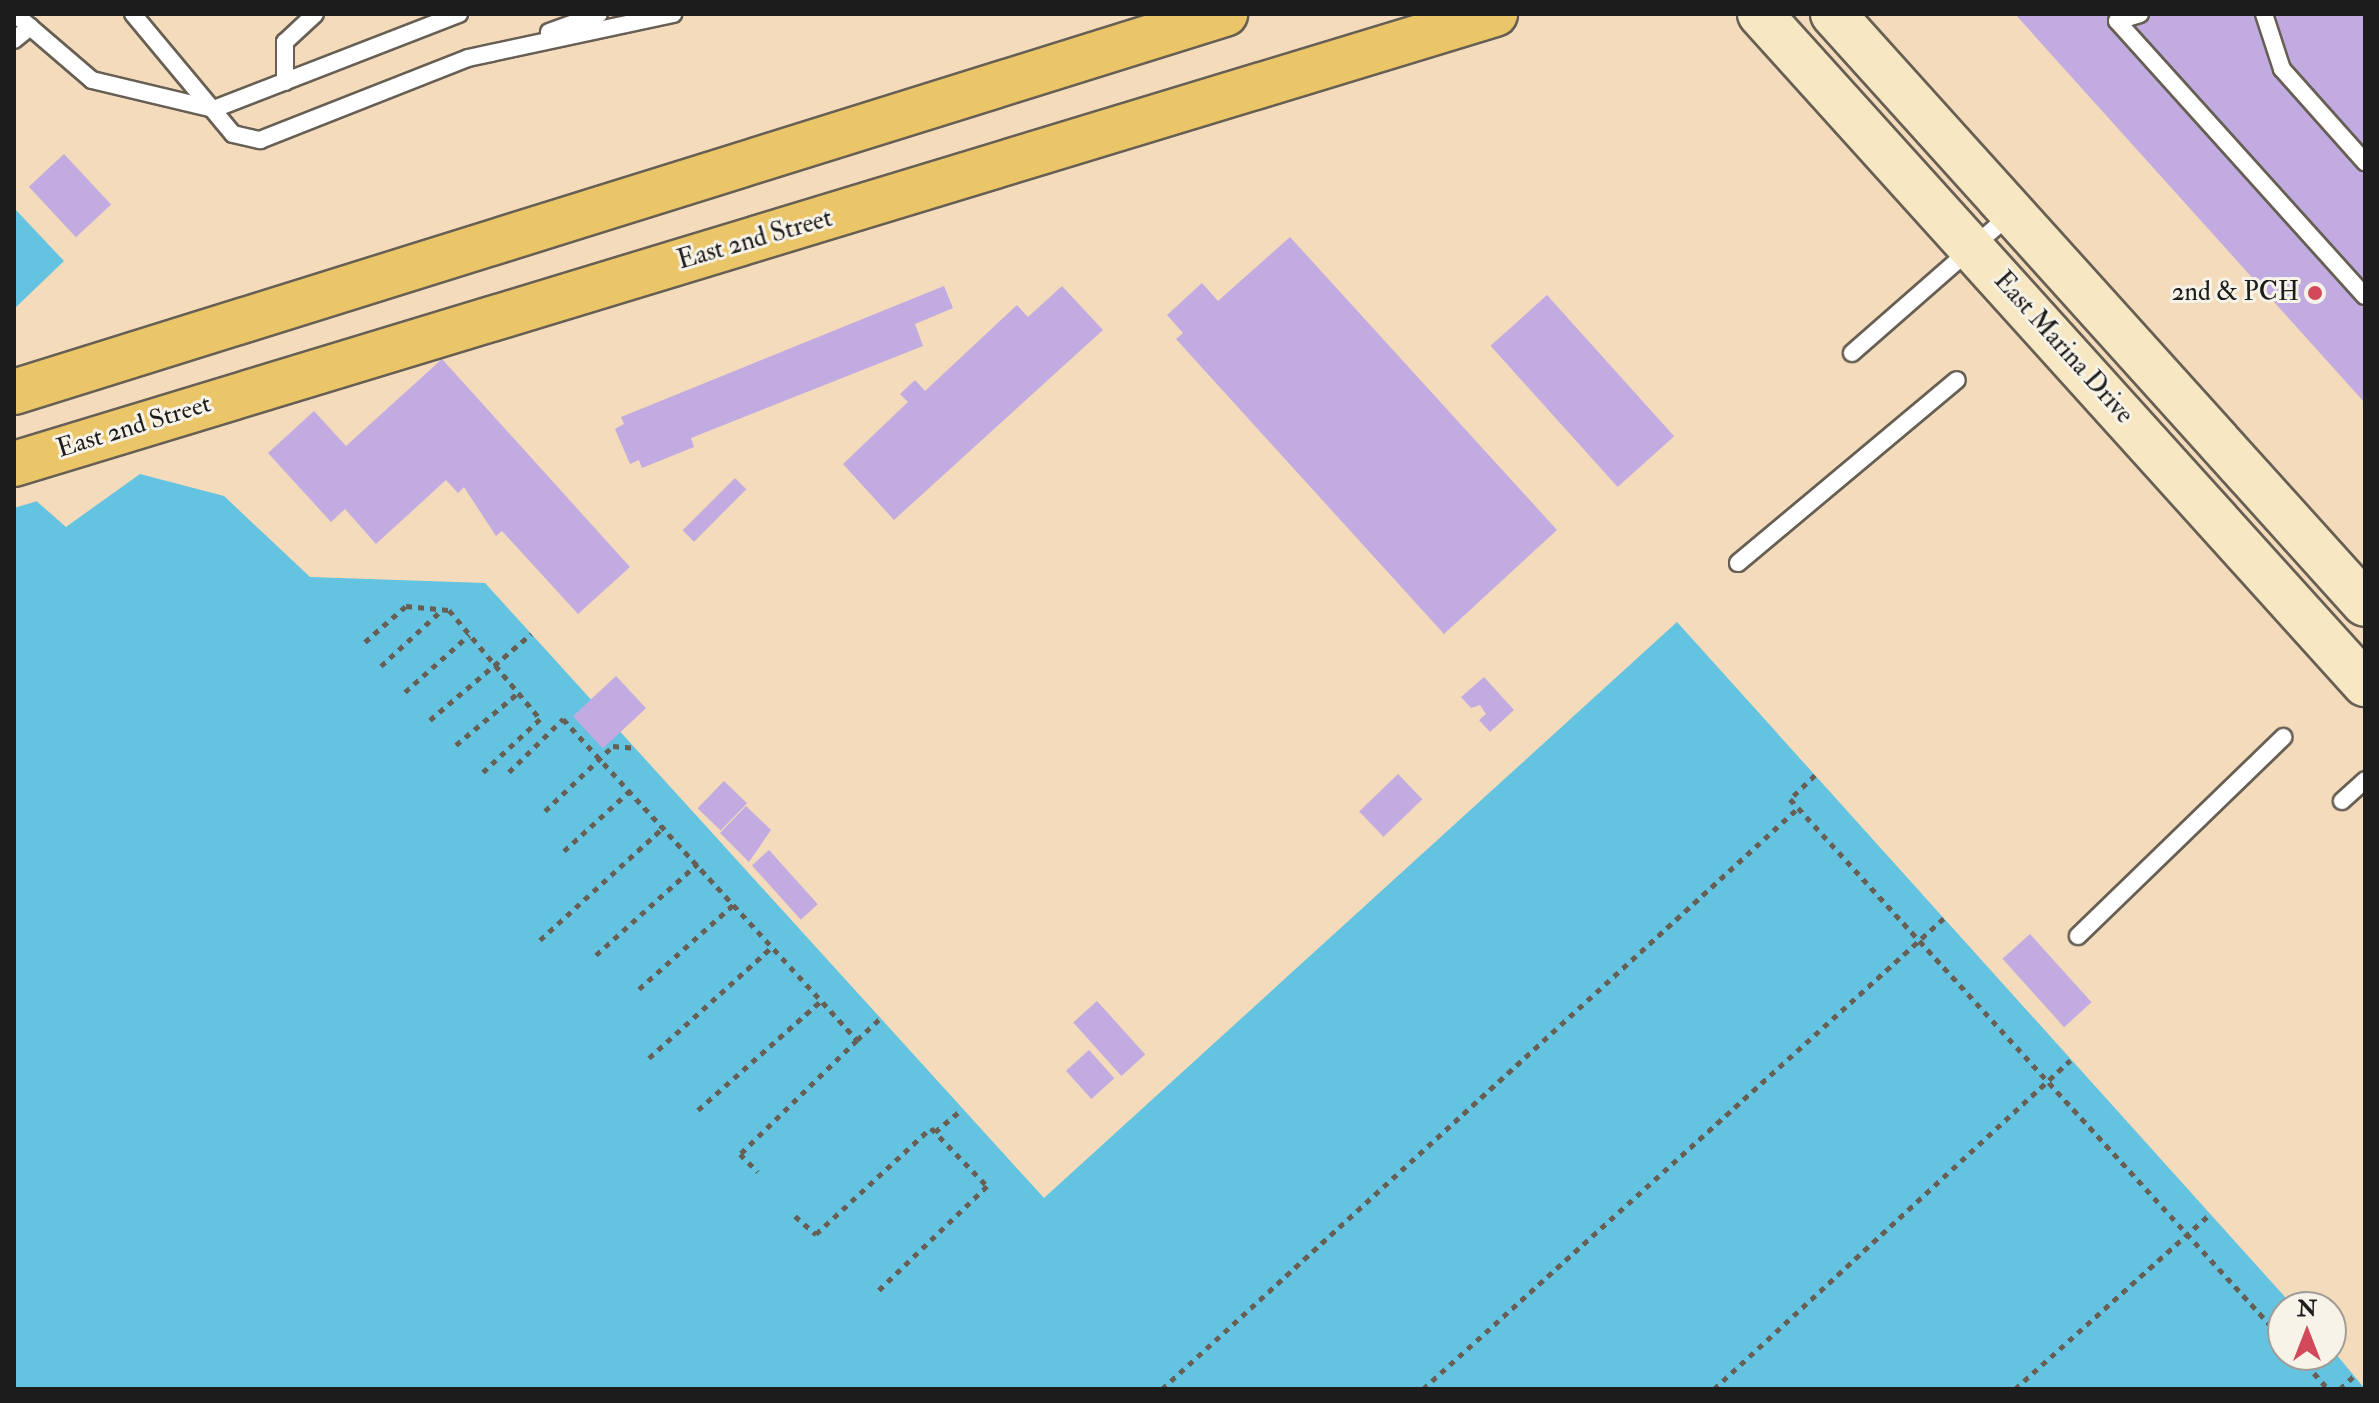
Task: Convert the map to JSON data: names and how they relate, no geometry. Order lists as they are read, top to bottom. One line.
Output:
{"streets":{"main road":["East 2nd Street","East Marina Drive"]},"places":["2nd & PCH"],"north":"top"}
